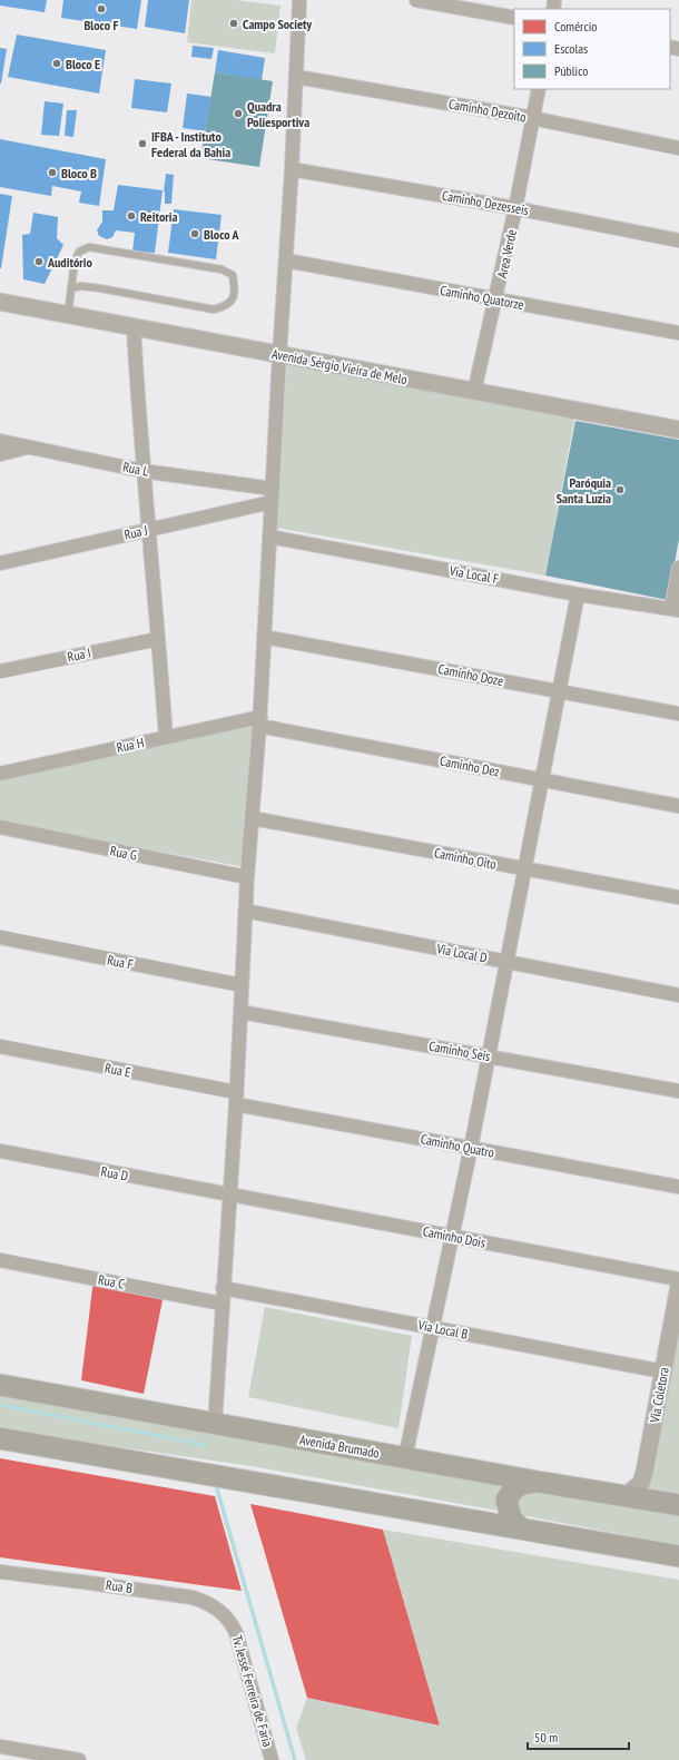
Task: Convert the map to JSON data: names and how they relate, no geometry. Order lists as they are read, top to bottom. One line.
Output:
{"streets":{"main road":["Avenida Brumado"],"street":["Caminho Dezoito","Caminho Dezesseis","Area Verde","Caminho Quatorze","Avenida Sérgio Vieira de Melo","Rua L","Rua J","Via Local F","Rua I","Caminho Doze","Rua H","Caminho Dez","Rua G","Caminho Oito","Via Local D","Rua F","Caminho Seis","Rua E","Caminho Quatro","Rua D","Caminho Dois","Rua C","Via Local B","Via Coletora","Rua B","Tv. Jessé Ferreira de Faria"]},"crossings":[["Caminho Dezoito","Area Verde"],["Caminho Dezesseis","Area Verde"],["Area Verde","Caminho Quatorze"],["Area Verde","Avenida Sérgio Vieira de Melo"],["Rua H","Caminho Dez"],["Rua E","Caminho Quatro"],["Rua D","Caminho Dois"],["Via Local B","Via Coletora"],["Via Coletora","Avenida Brumado"],["Rua B","Tv. Jessé Ferreira de Faria"]],"places":["Bloco F","Campo Society","Bloco E","Quadra Poliesportiva","IFBA - Instituto Federal da Bahia","Bloco B","Reitoria","Bloco A","Auditório","Paróquia Santa Luzia"],"legend":["Comércio","Escolas","Público"],"scale_bar":"50 m"}
